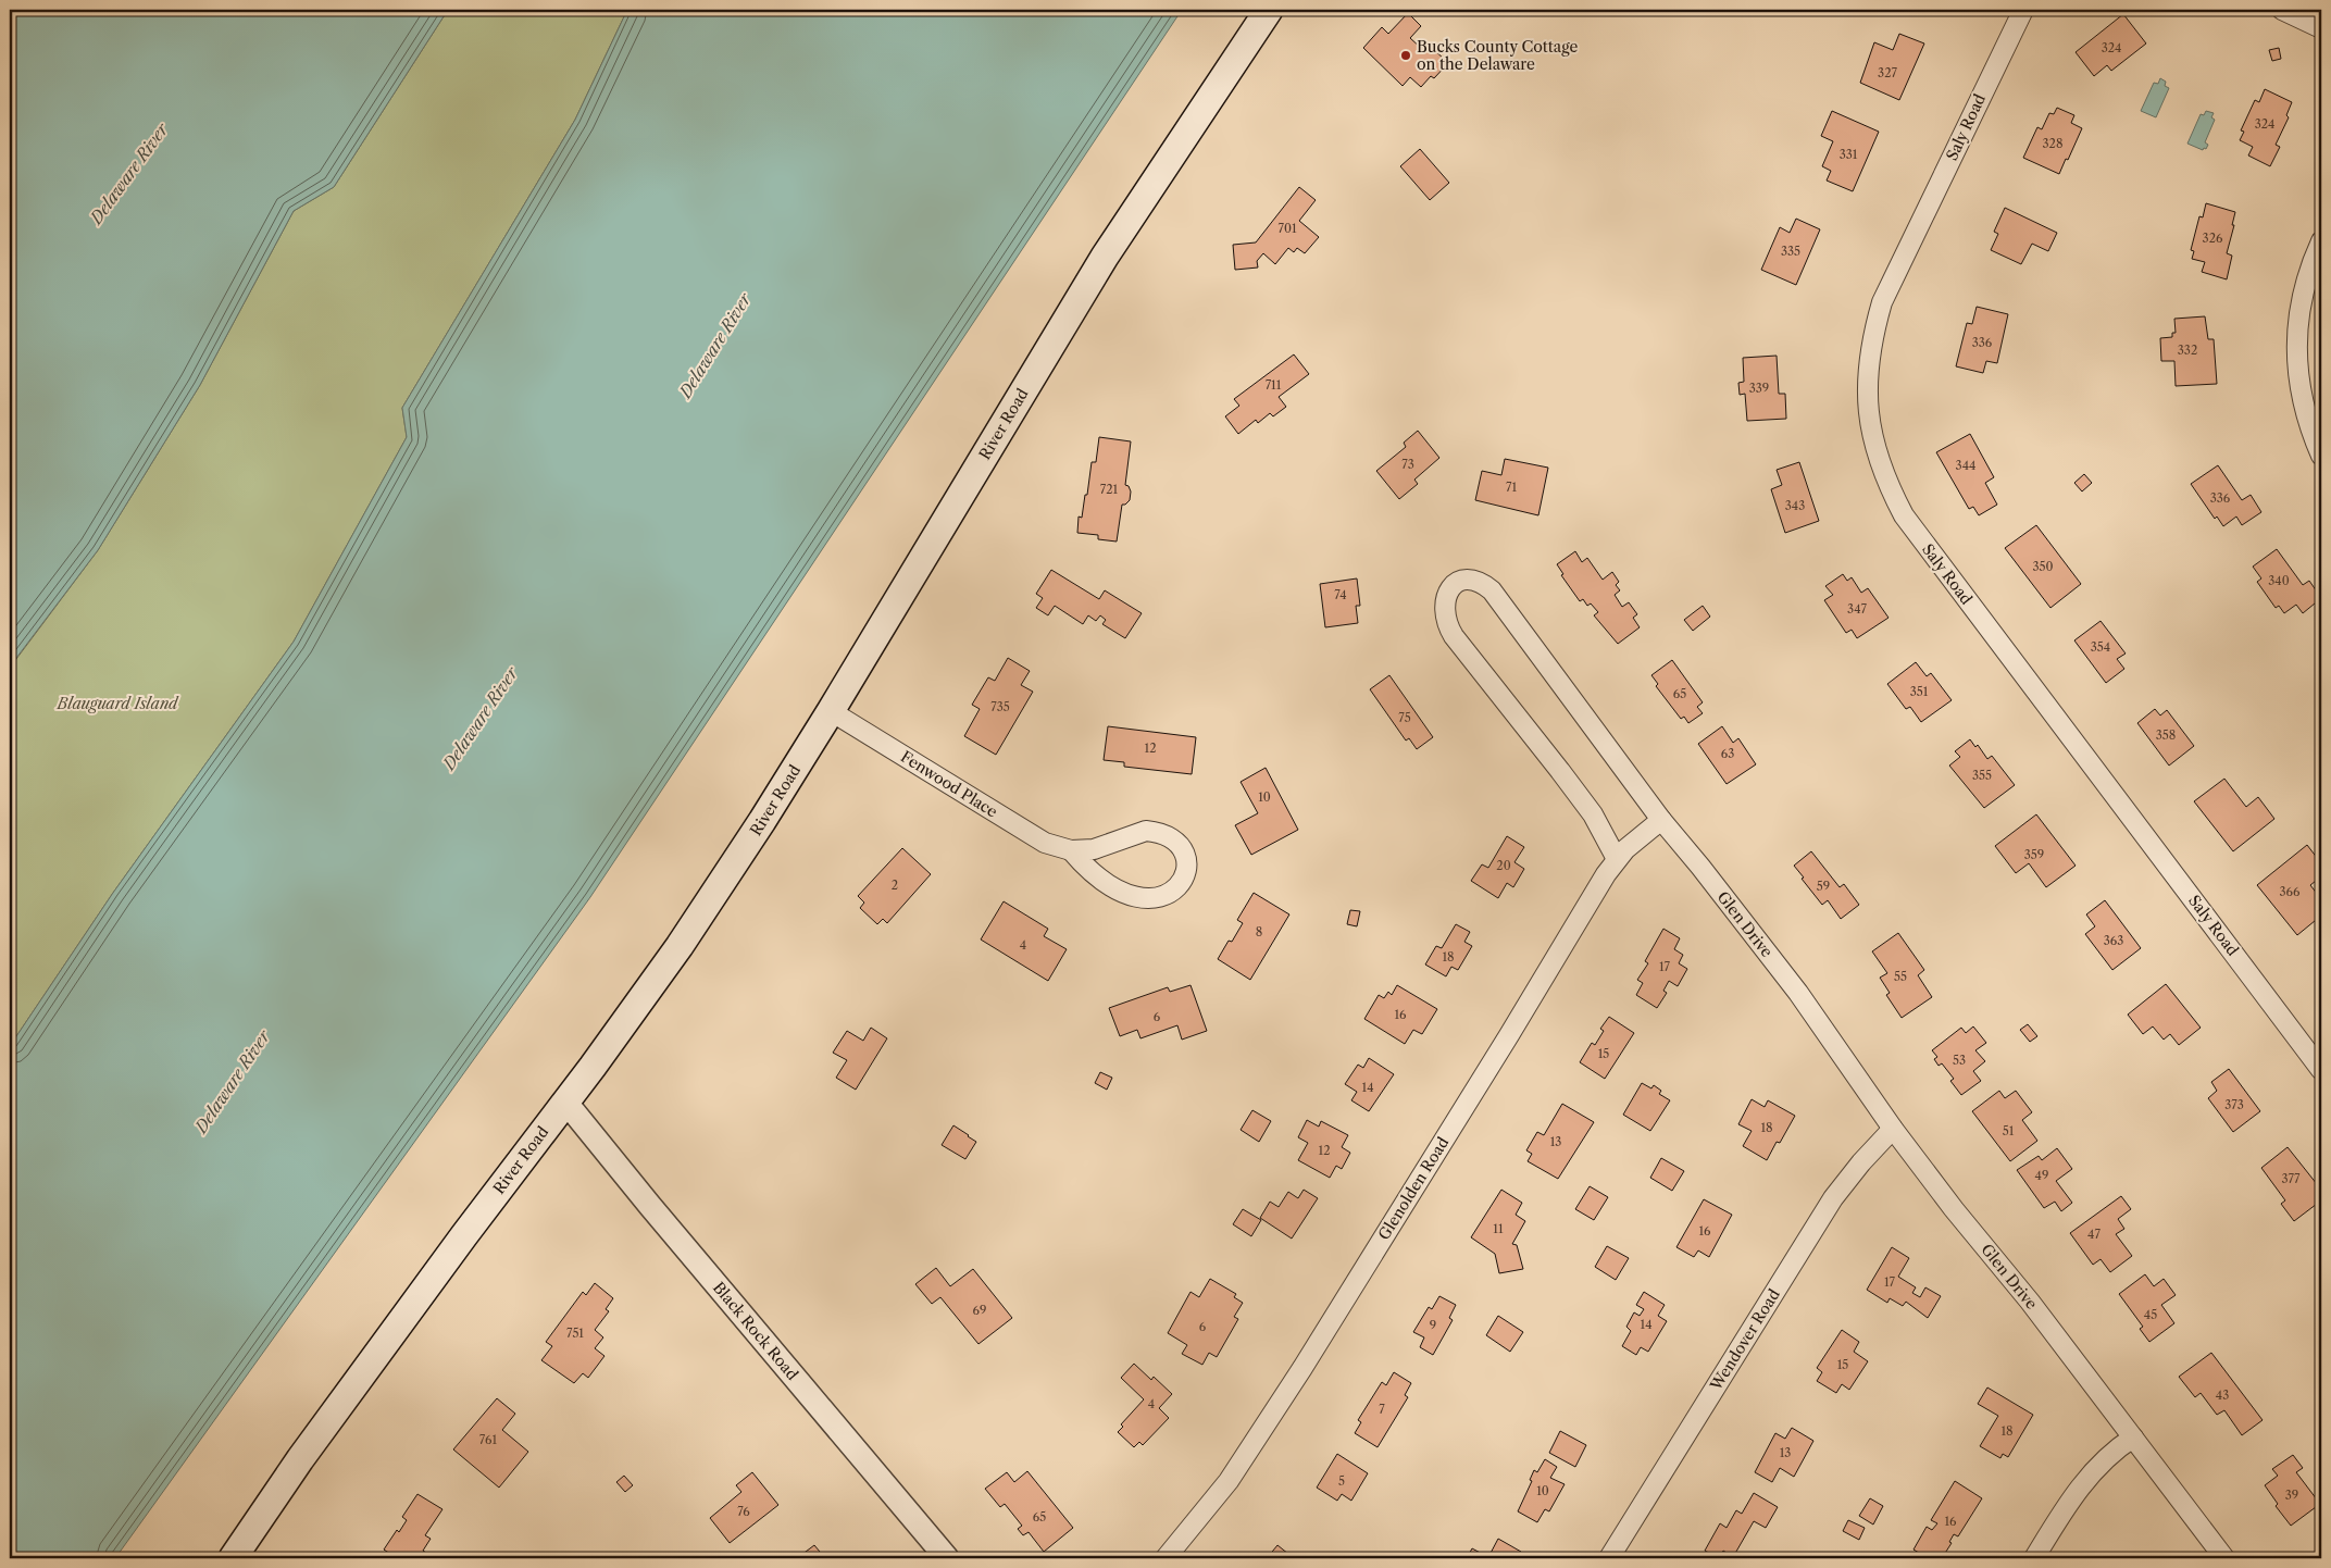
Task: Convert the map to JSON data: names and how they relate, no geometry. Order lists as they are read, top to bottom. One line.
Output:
{"streets":{"main road":["River Road"],"street":["Saly Road","Fenwood Place","Glen Drive","Glenolden Road","Black Rock Road","Wendover Road"]},"crossings":[["River Road","Fenwood Place"],["River Road","Black Rock Road"],["Glen Drive","Glenolden Road"],["Glen Drive","Wendover Road"]],"water":["Delaware River"],"parks":["Blauguard Island"],"places":["Bucks County Cottage on the Delaware"],"house_numbers":["324","327","324","328","331","701","326","335","336","332","711","339","73","344","71","721","336","343","350","340","74","347","354","351","65","735","75","358","12","63","355","10","359","20","2","59","366","8","363","4","18","17","55","16","6","15","53","14","373","18","51","13","12","49","377","11","16","47","17","69","45","14","9","6","751","15","43","4","7","18","761","13","5","10","39","76","65","16"]}
